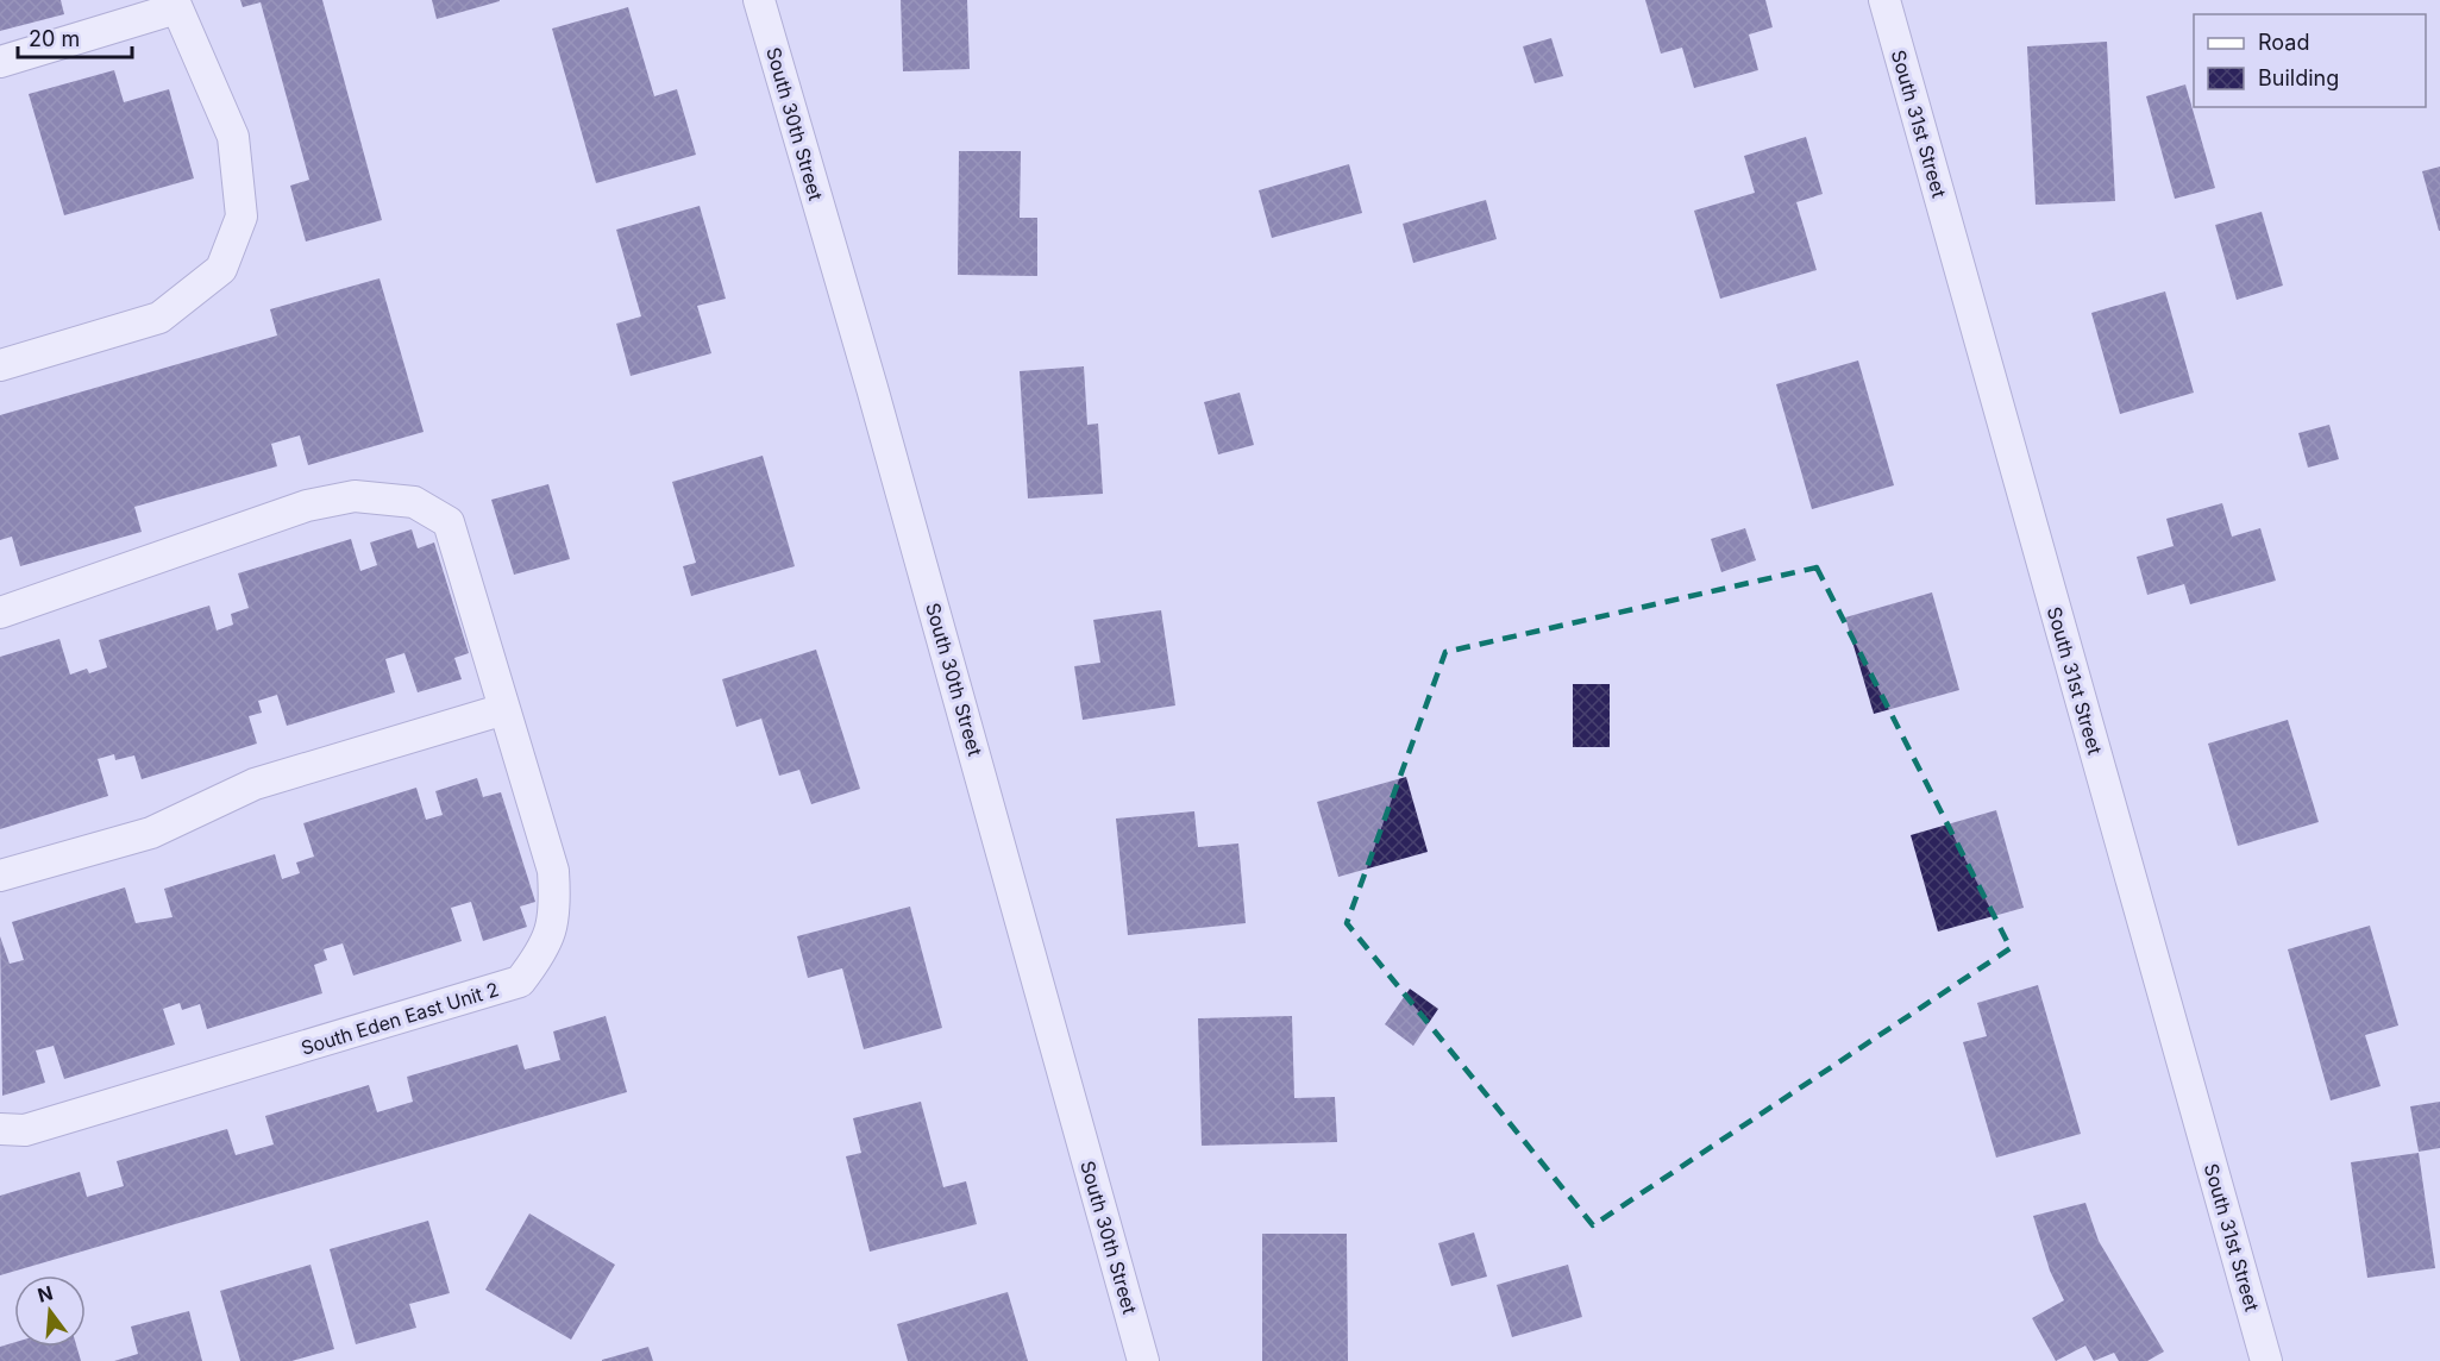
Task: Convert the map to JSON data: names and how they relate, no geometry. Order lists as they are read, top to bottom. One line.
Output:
{"streets":{"street":["South 30th Street","South 31st Street","South Eden East Unit 2"]},"legend":["Road","Building"],"scale_bar":"20 m","north":"top"}
